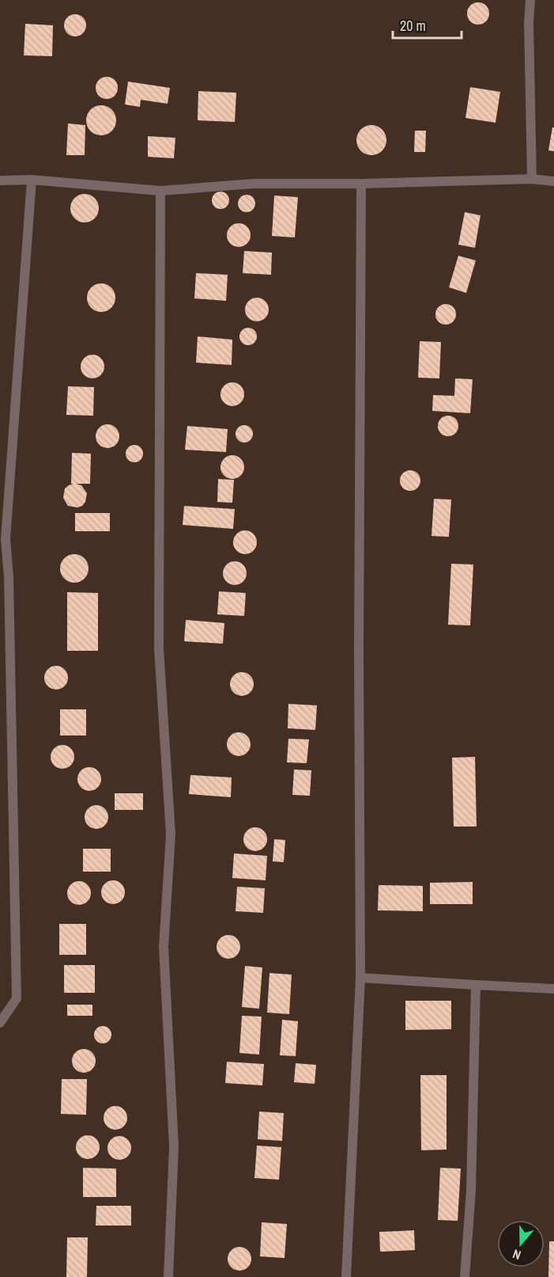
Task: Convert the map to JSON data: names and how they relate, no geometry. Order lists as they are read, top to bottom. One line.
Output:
{"scale_bar":"20 m","north":"bottom"}
